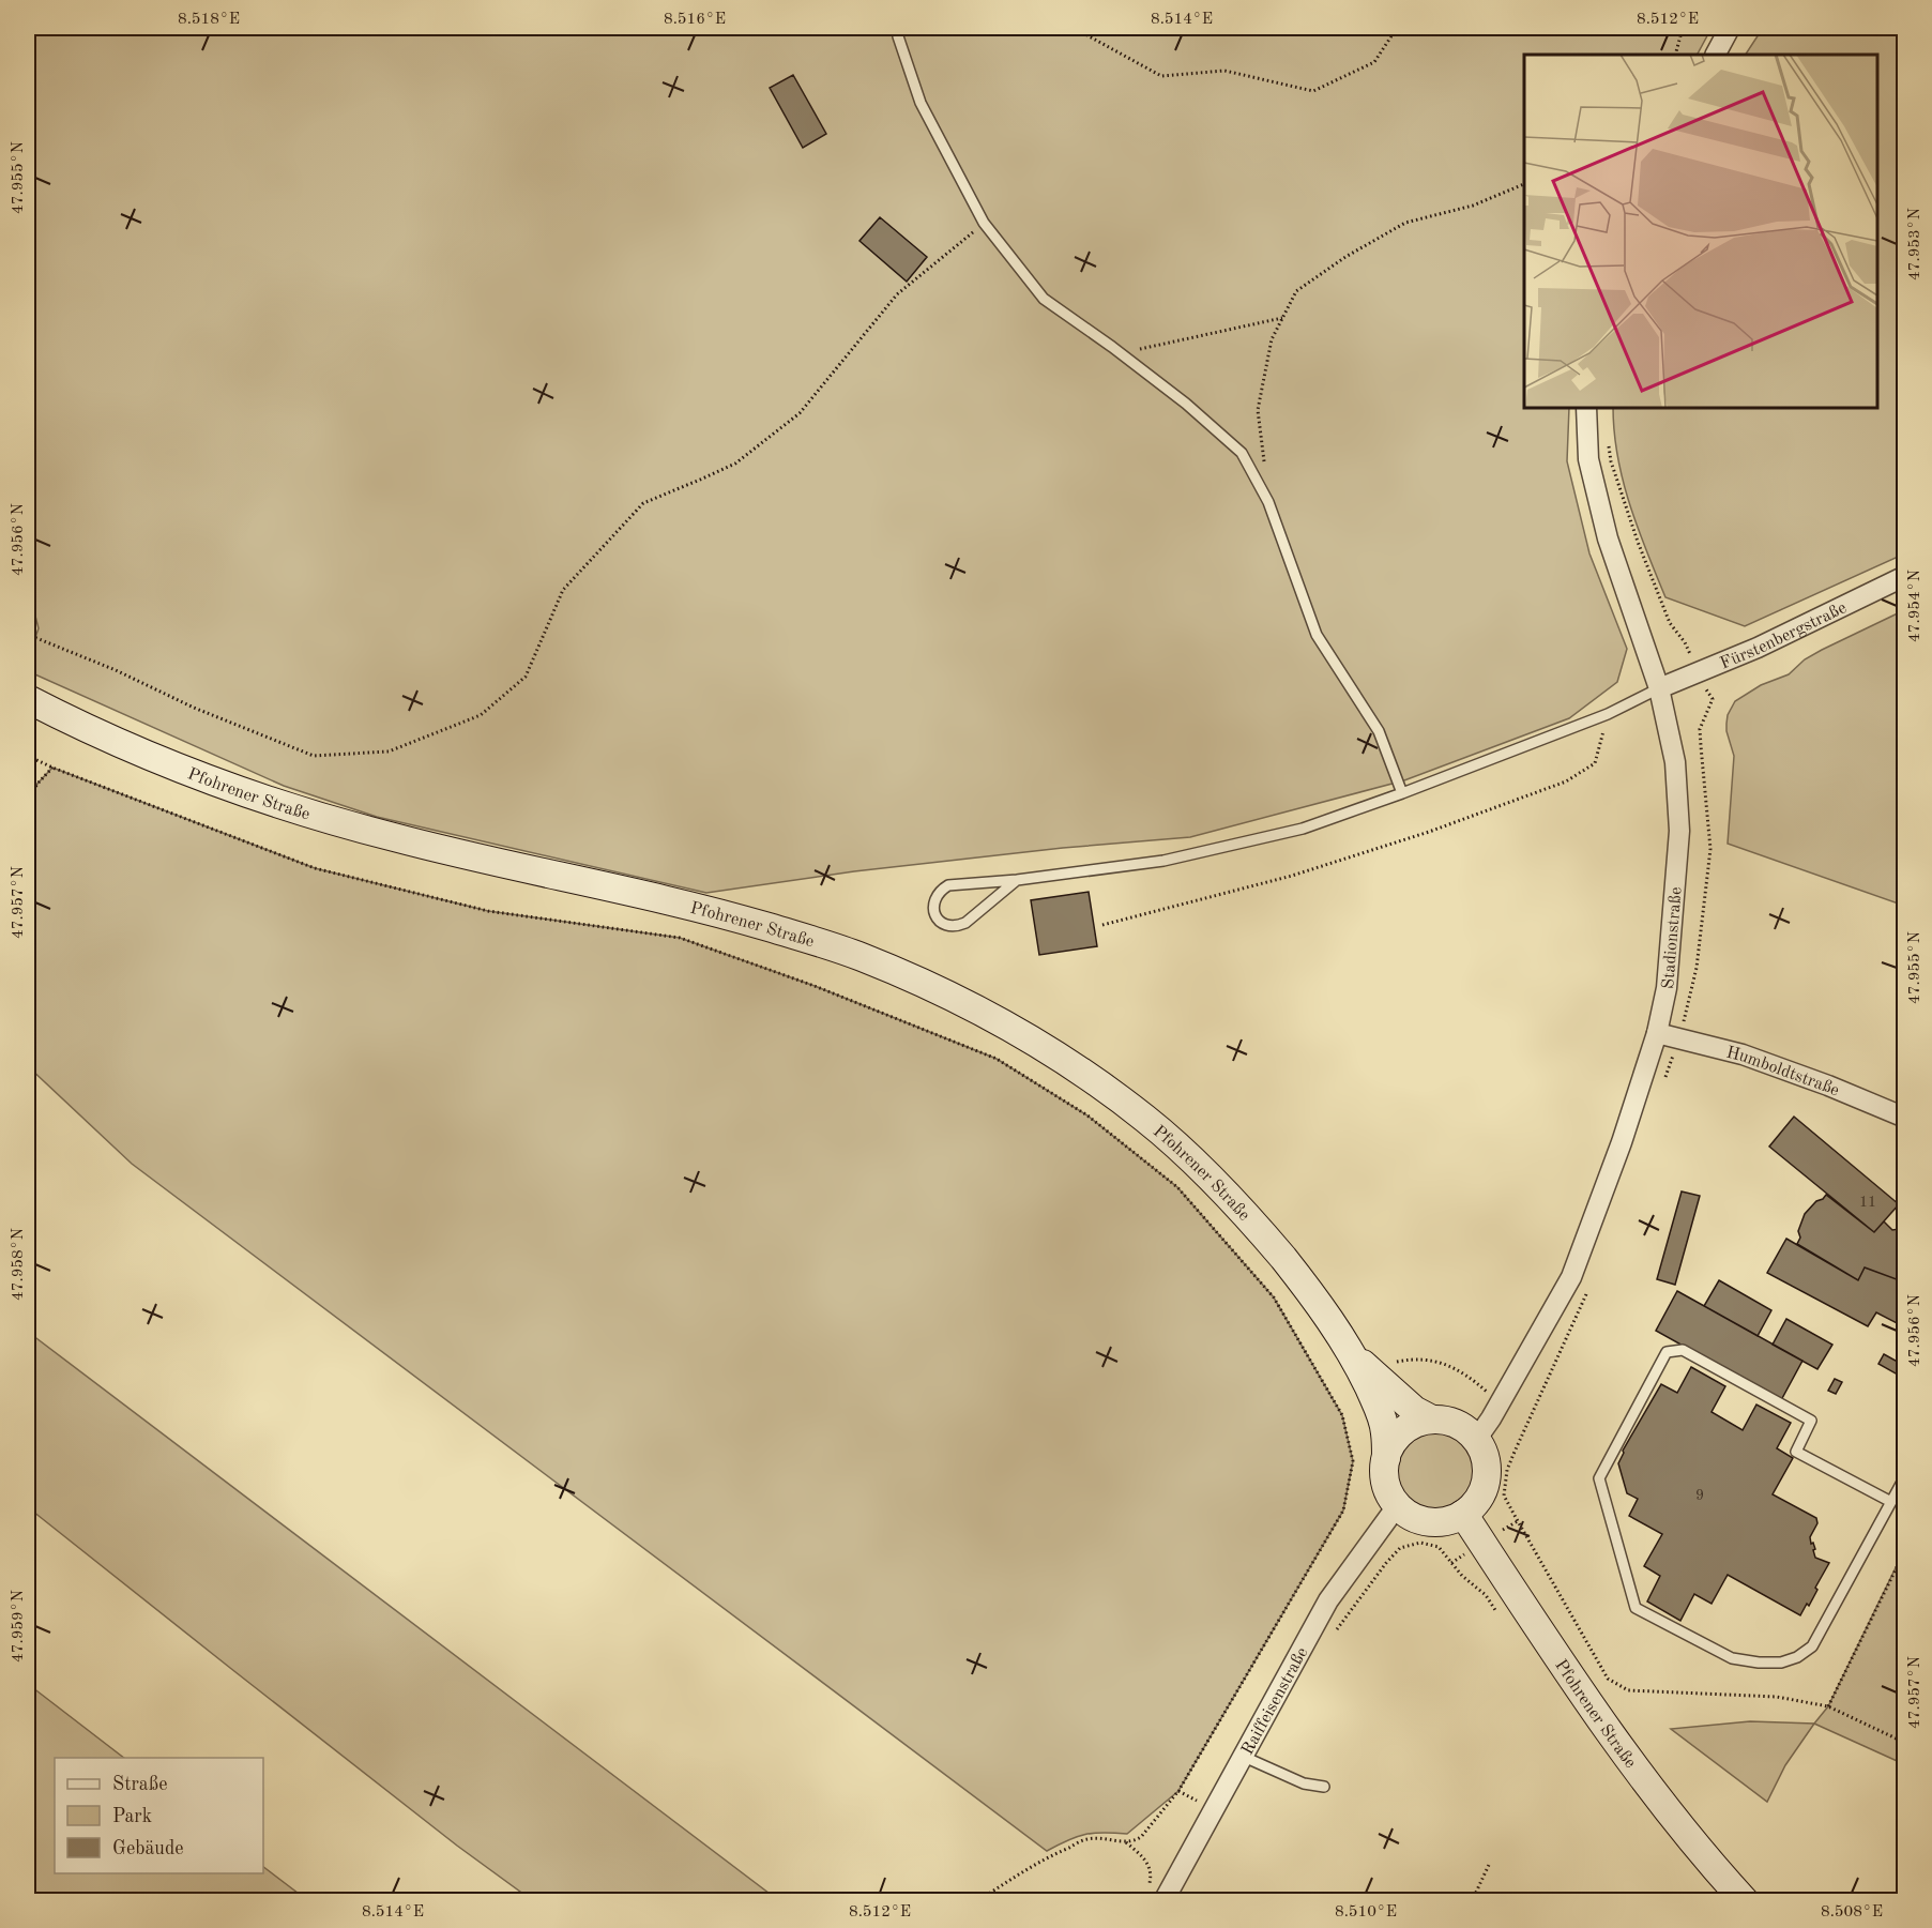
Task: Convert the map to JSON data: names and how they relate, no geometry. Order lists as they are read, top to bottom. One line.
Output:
{"streets":{"main road":["Pfohrener Straße"],"street":["Fürstenbergstraße","Stadionstraße","Humboldtstraße","Raiffeisenstraße"]},"crossings":[["Fürstenbergstraße","Stadionstraße"],["Pfohrener Straße","Stadionstraße"],["Pfohrener Straße","Raiffeisenstraße"],["Stadionstraße","Humboldtstraße"],["Stadionstraße","Raiffeisenstraße"]],"house_numbers":["11","9"],"legend":["Straße","Park","Gebäude"],"coordinates":["8.518°E","8.516°E","8.514°E","8.512°E","47.955°N","47.953°N","47.956°N","47.954°N","47.957°N","47.958°N","47.959°N","8.510°E","8.508°E"]}
